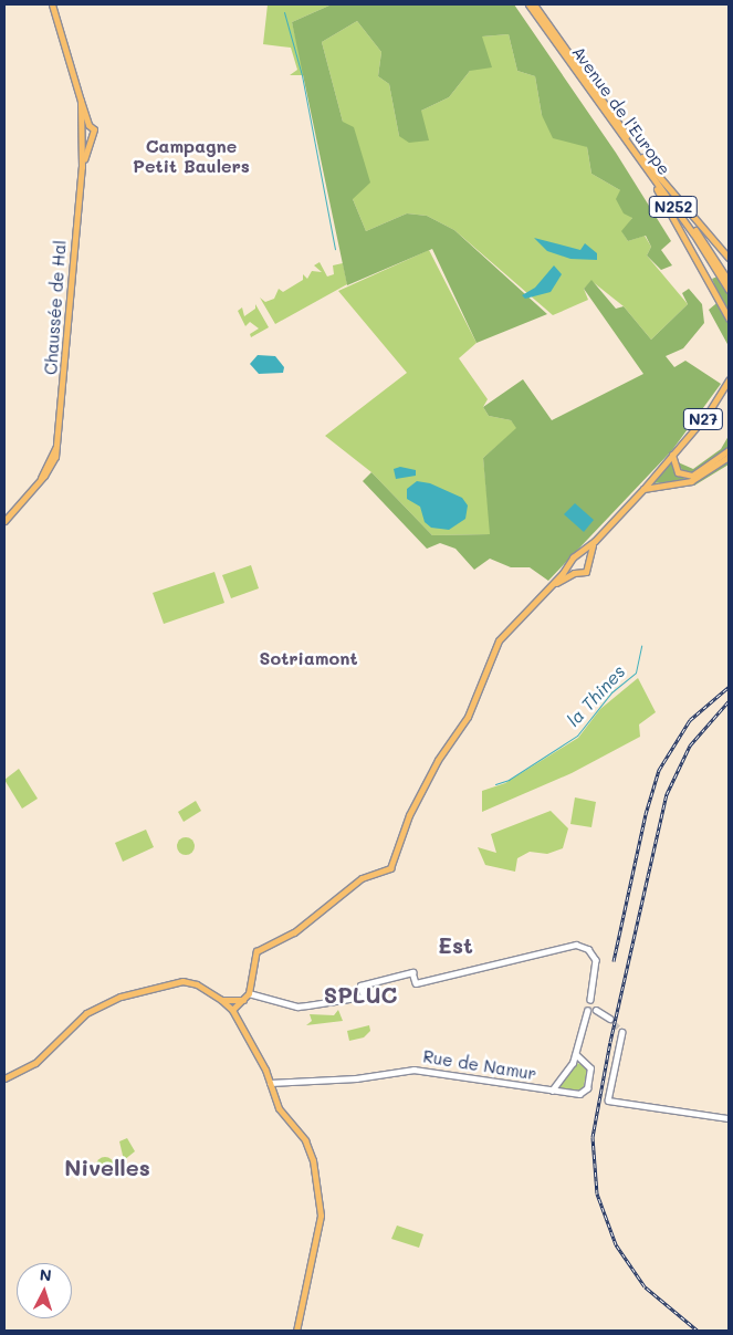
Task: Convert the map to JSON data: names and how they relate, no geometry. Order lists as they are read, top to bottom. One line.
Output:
{"streets":{"main road":["Avenue de l'Europe","N252","Chaussée de Hal","N27"],"street":["Rue de Namur"]},"districts":["Campagne Petit Baulers","Sotriamont","Est","SPLUC","Nivelles"],"water":["la Thines"],"north":"top"}
